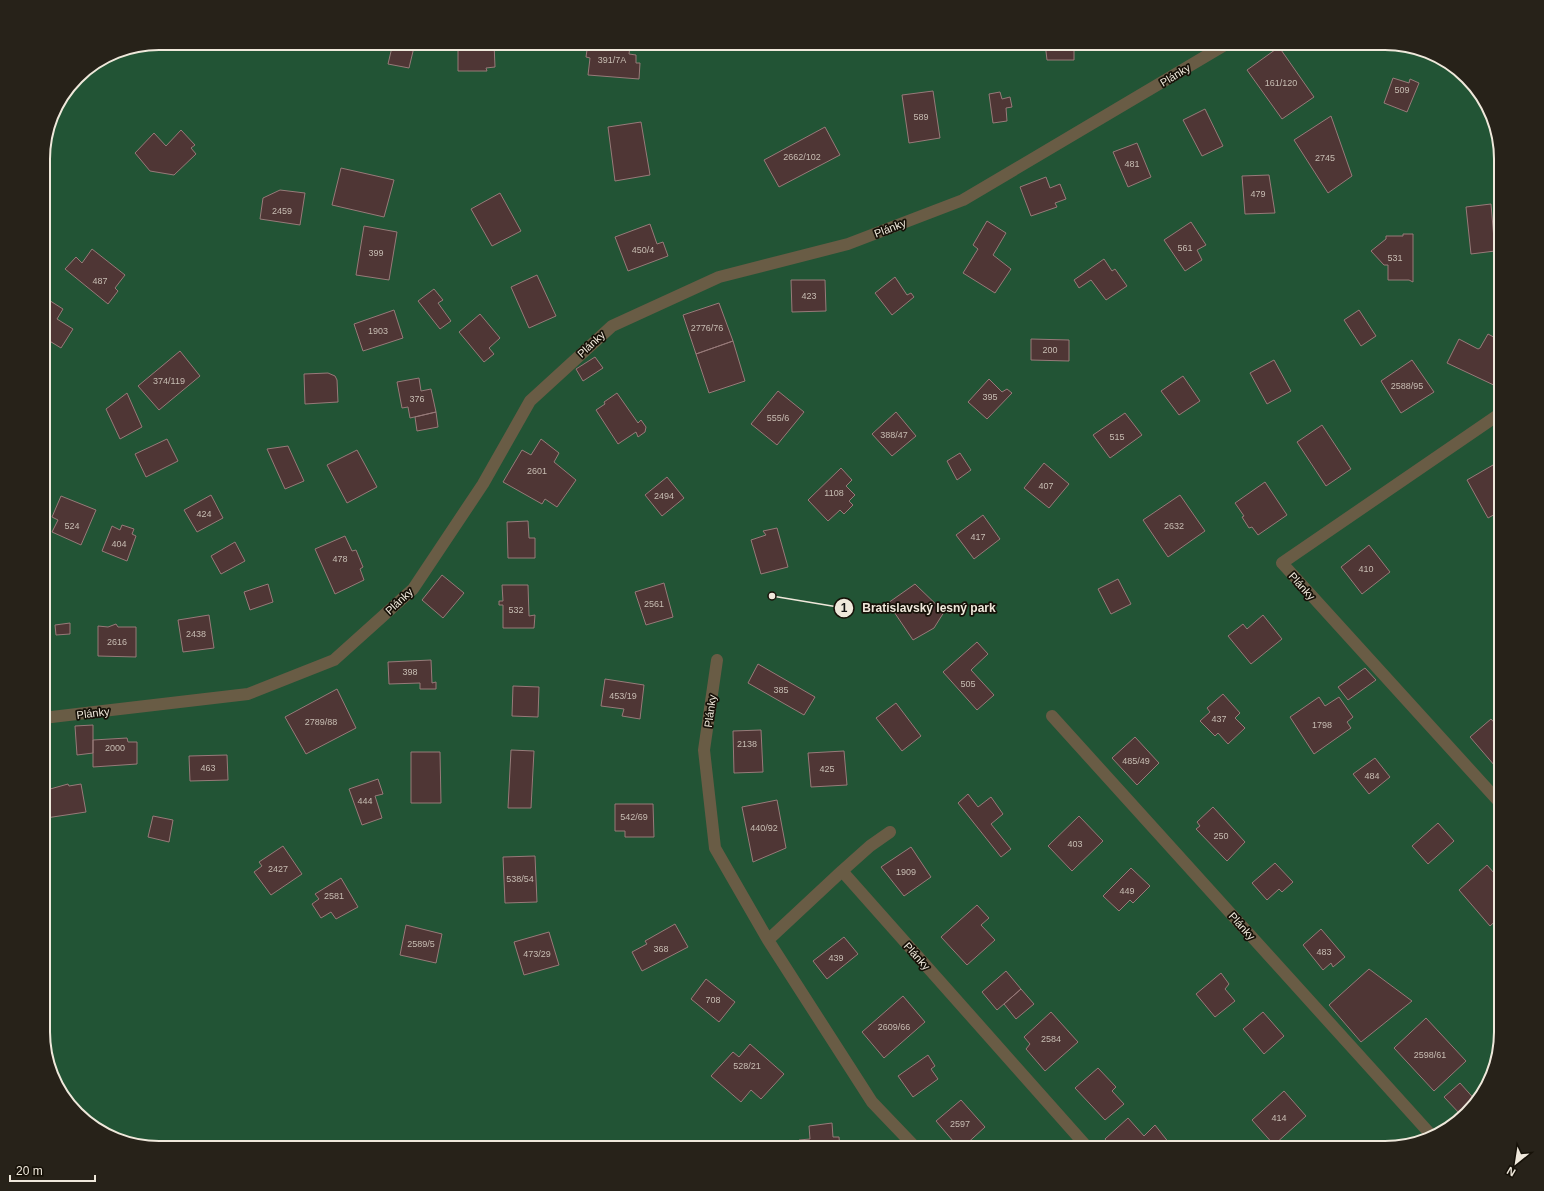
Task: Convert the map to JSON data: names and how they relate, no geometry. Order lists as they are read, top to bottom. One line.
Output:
{"streets":{"street":["Plánky"]},"places":["Bratislavský lesný park"],"house_numbers":["391/7A","161/120","509","589","2662/102","2745","481","479","2459","561","450/4","399","531","487","423","2776/76","1903","200","374/119","2588/95","395","376","555/6","388/47","515","2601","407","1108","2494","424","524","2632","417","404","478","410","2561","532","2438","2616","398","505","385","453/19","437","2789/88","1798","2138","2000","485/49","463","425","484","444","542/69","440/92","250","403","2427","1909","538/54","449","2581","2589/5","368","483","473/29","439","708","2609/66","2584","2598/61","528/21","414","2597"],"scale_bar":"20 m","north":"bottom left"}
